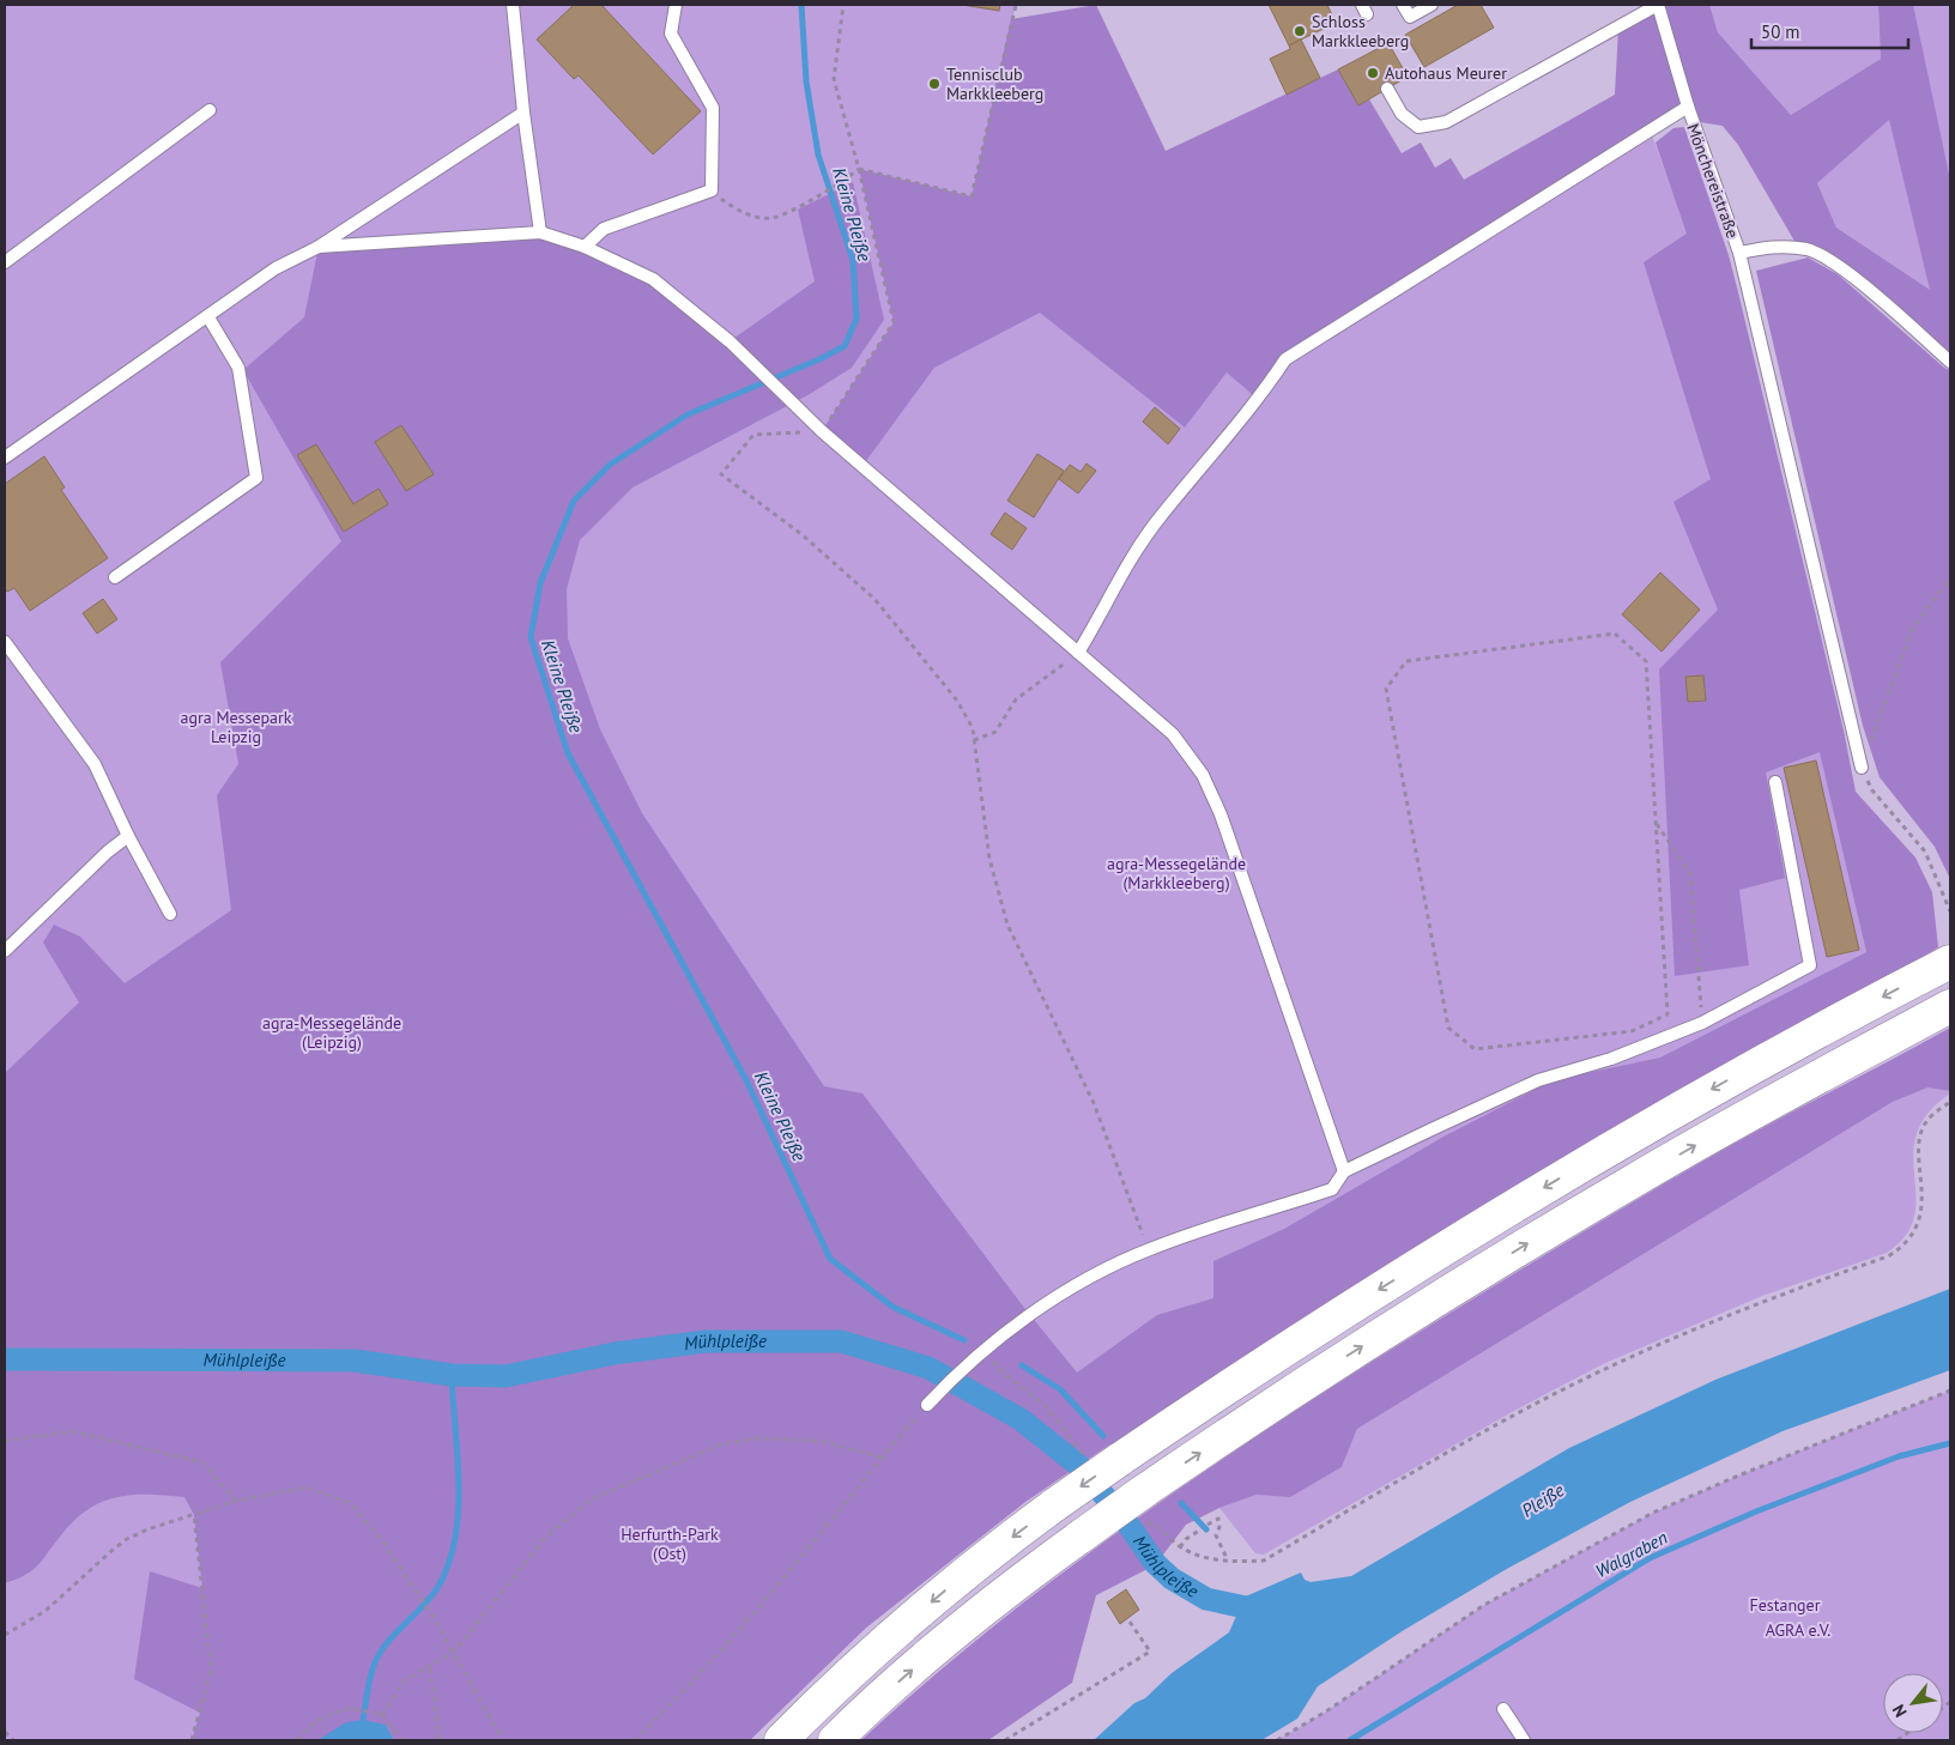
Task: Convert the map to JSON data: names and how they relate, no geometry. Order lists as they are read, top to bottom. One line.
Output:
{"streets":{"lane":["Mönchereistraße"]},"water":["Kleine Pleiße","Mühlpleiße","Pleiße","Walgraben"],"parks":["agra Messepark Leipzig","agra-Messegelände (Markkleeberg)","agra-Messegelände (Leipzig)","Herfurth-Park (Ost)","Festanger","AGRA e.V."],"places":["Schloss Markkleeberg","Autohaus Meurer","Tennisclub Markkleeberg"],"scale_bar":"50 m","north":"bottom left"}
